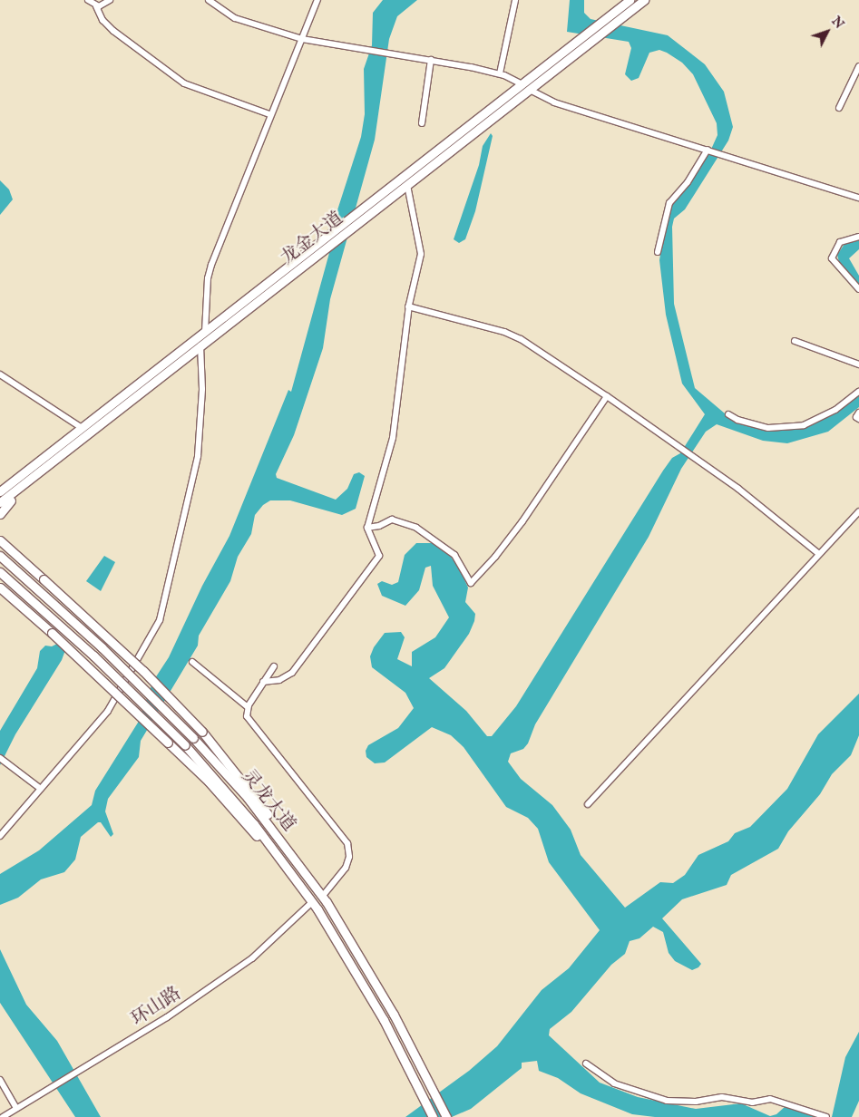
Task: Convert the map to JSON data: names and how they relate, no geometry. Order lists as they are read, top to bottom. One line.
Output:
{"streets":{"main road":["龙金大道","灵龙大道"],"street":["环山路"]},"crossings":[["灵龙大道","环山路"]],"north":"top right"}
